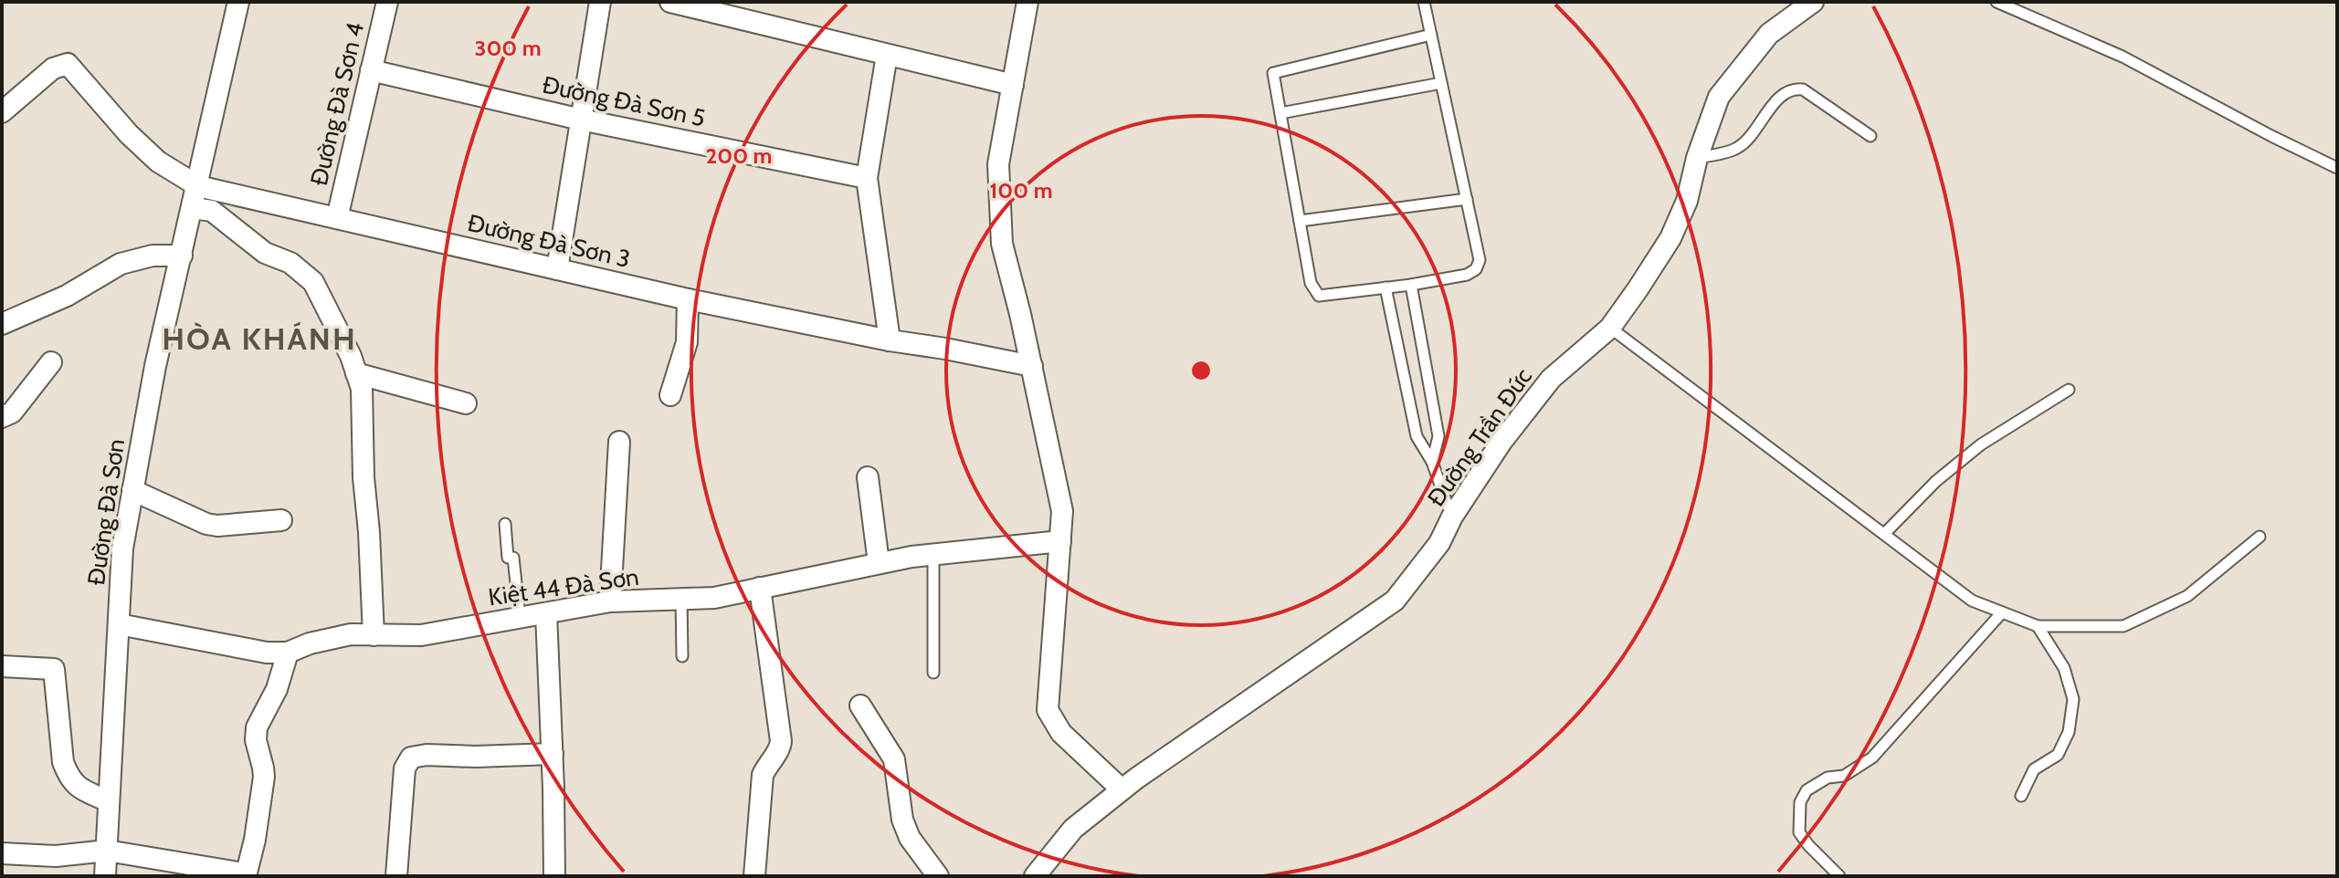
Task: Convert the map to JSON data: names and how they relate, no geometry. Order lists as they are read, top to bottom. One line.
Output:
{"streets":{"street":["Đường Đà Sơn 5","Đường Đà Sơn 4","Đường Đà Sơn 3","Đường Trần Đức","Đường Đà Sơn","Kiệt 44 Đà Sơn"]},"crossings":[["Đường Đà Sơn 5","Đường Đà Sơn 4"],["Đường Đà Sơn 4","Đường Đà Sơn 3"],["Đường Đà Sơn 3","Đường Đà Sơn"],["Đường Đà Sơn","Kiệt 44 Đà Sơn"]],"districts":["HÒA KHÁNH"],"rings":["300 m","200 m","100 m"]}
